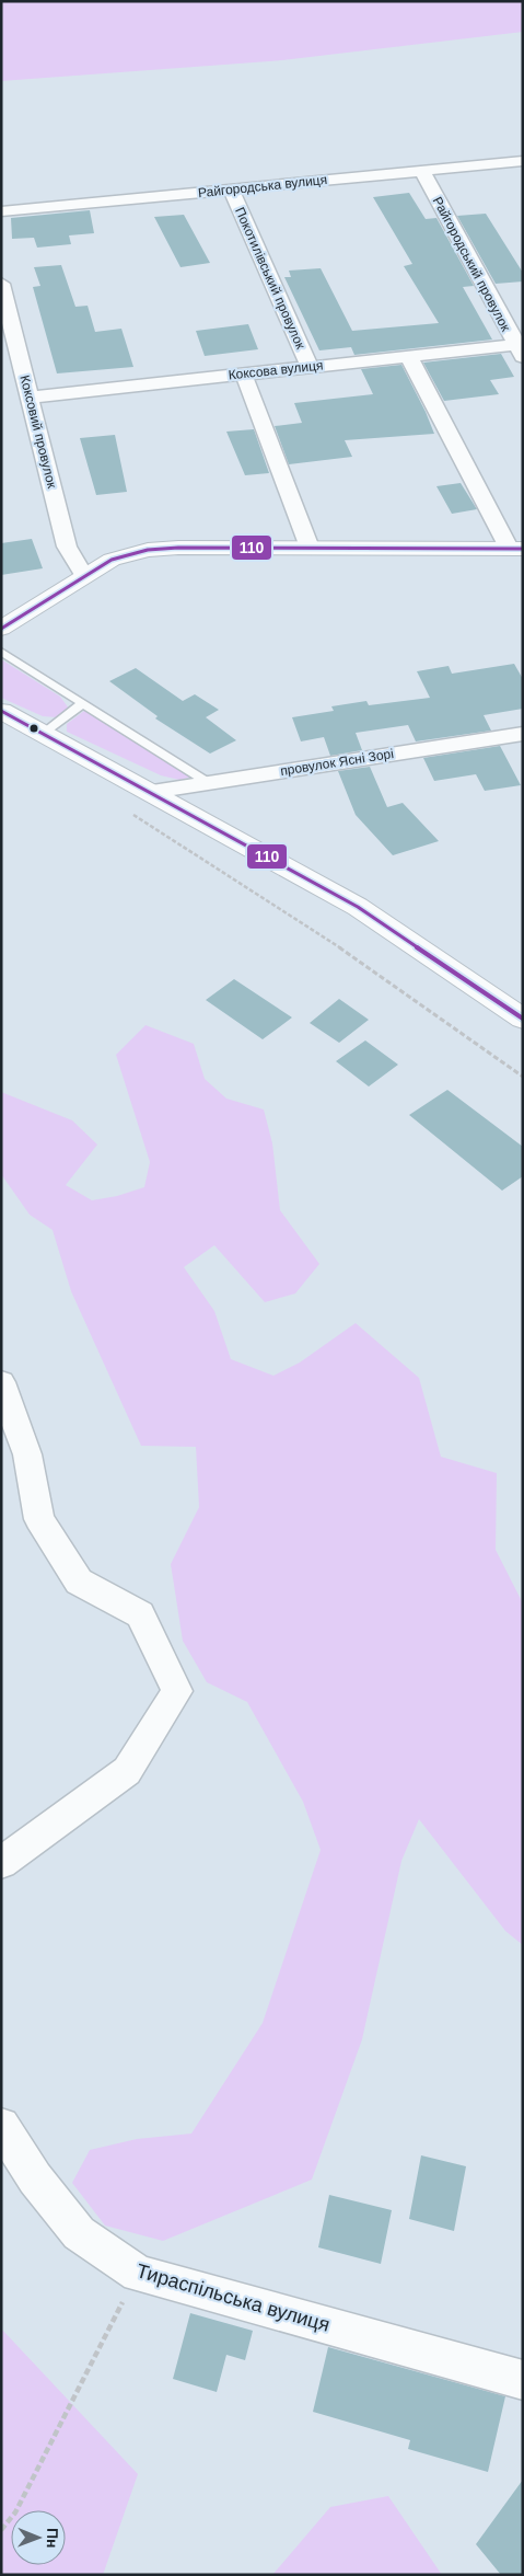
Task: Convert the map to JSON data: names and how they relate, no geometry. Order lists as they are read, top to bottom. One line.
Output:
{"streets":{"street":["Райгородська вулиця","Райгородський провулок","Покотилівський провулок","Коксова вулиця","Коксовий провулок","провулок Ясні Зорі","Тираспільська вулиця"]},"crossings":[["Райгородська вулиця","Райгородський провулок"],["Райгородська вулиця","Покотилівський провулок"],["Райгородський провулок","Коксова вулиця"],["Покотилівський провулок","Коксова вулиця"],["Коксова вулиця","Коксовий провулок"]],"lines":["transit line 110"],"north":"right"}
